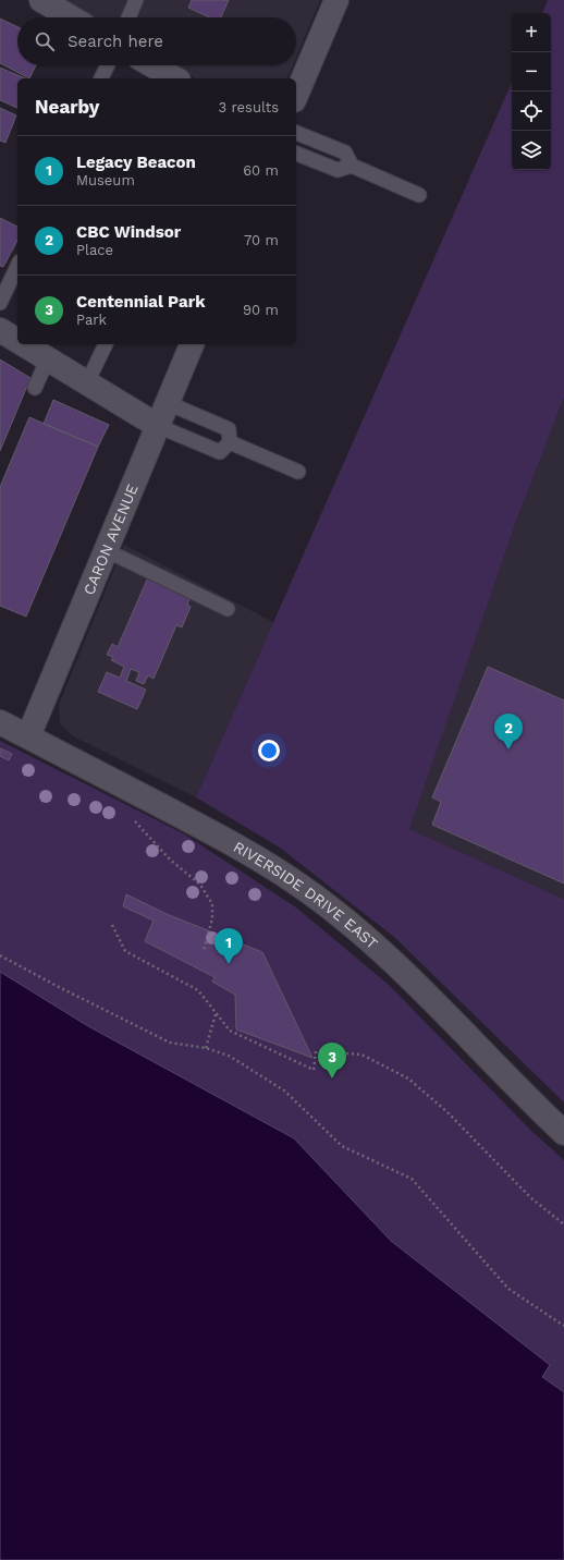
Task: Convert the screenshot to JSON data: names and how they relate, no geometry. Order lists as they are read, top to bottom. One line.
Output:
{"streets":{"street":["CARON AVENUE","RIVERSIDE DRIVE EAST"]},"crossings":[["CARON AVENUE","RIVERSIDE DRIVE EAST"]],"page":{"map_buttons":["+","−"],"search":"Search here","heading":["Nearby","3 results"],"list":[{"mark":"1","name":"Legacy Beacon","note":"Museum","value":"60 m"},{"mark":"2","name":"CBC Windsor","note":"Place","value":"70 m"},{"mark":"3","name":"Centennial Park","note":"Park","value":"90 m"}],"pins":["2","1","3"]}}
